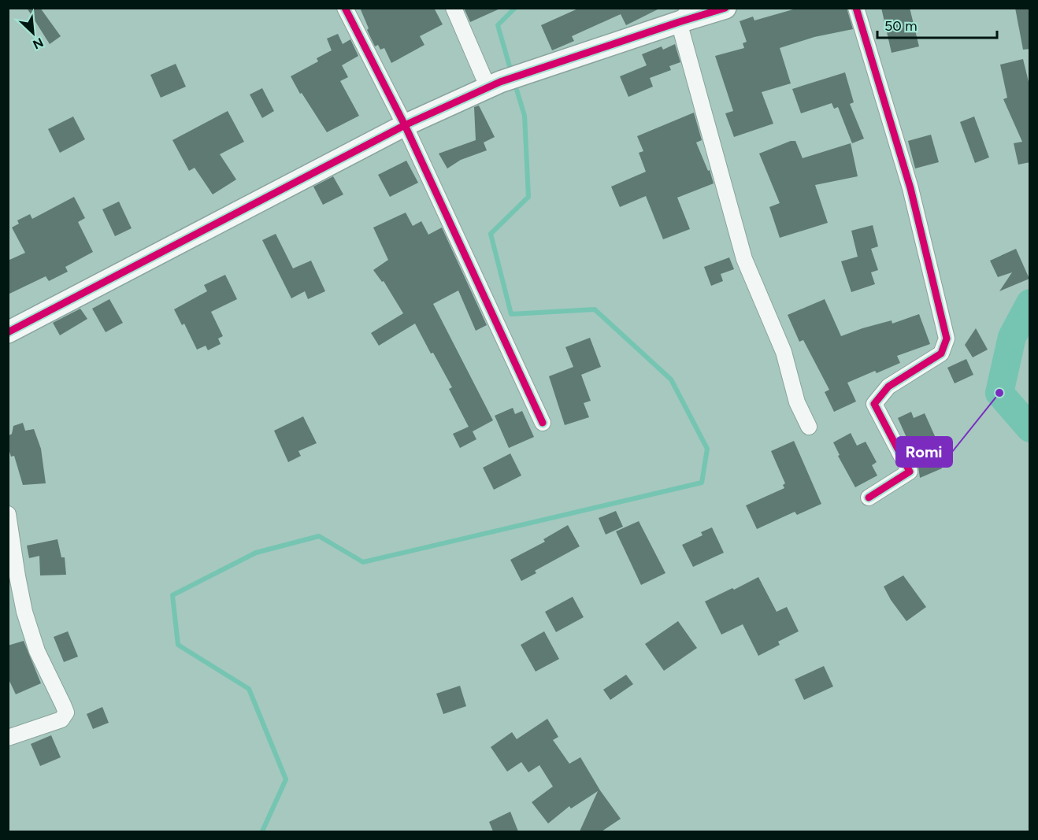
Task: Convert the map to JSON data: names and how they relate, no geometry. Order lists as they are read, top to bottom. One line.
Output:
{"places":["Romi"],"scale_bar":"50 m","north":"bottom right"}
